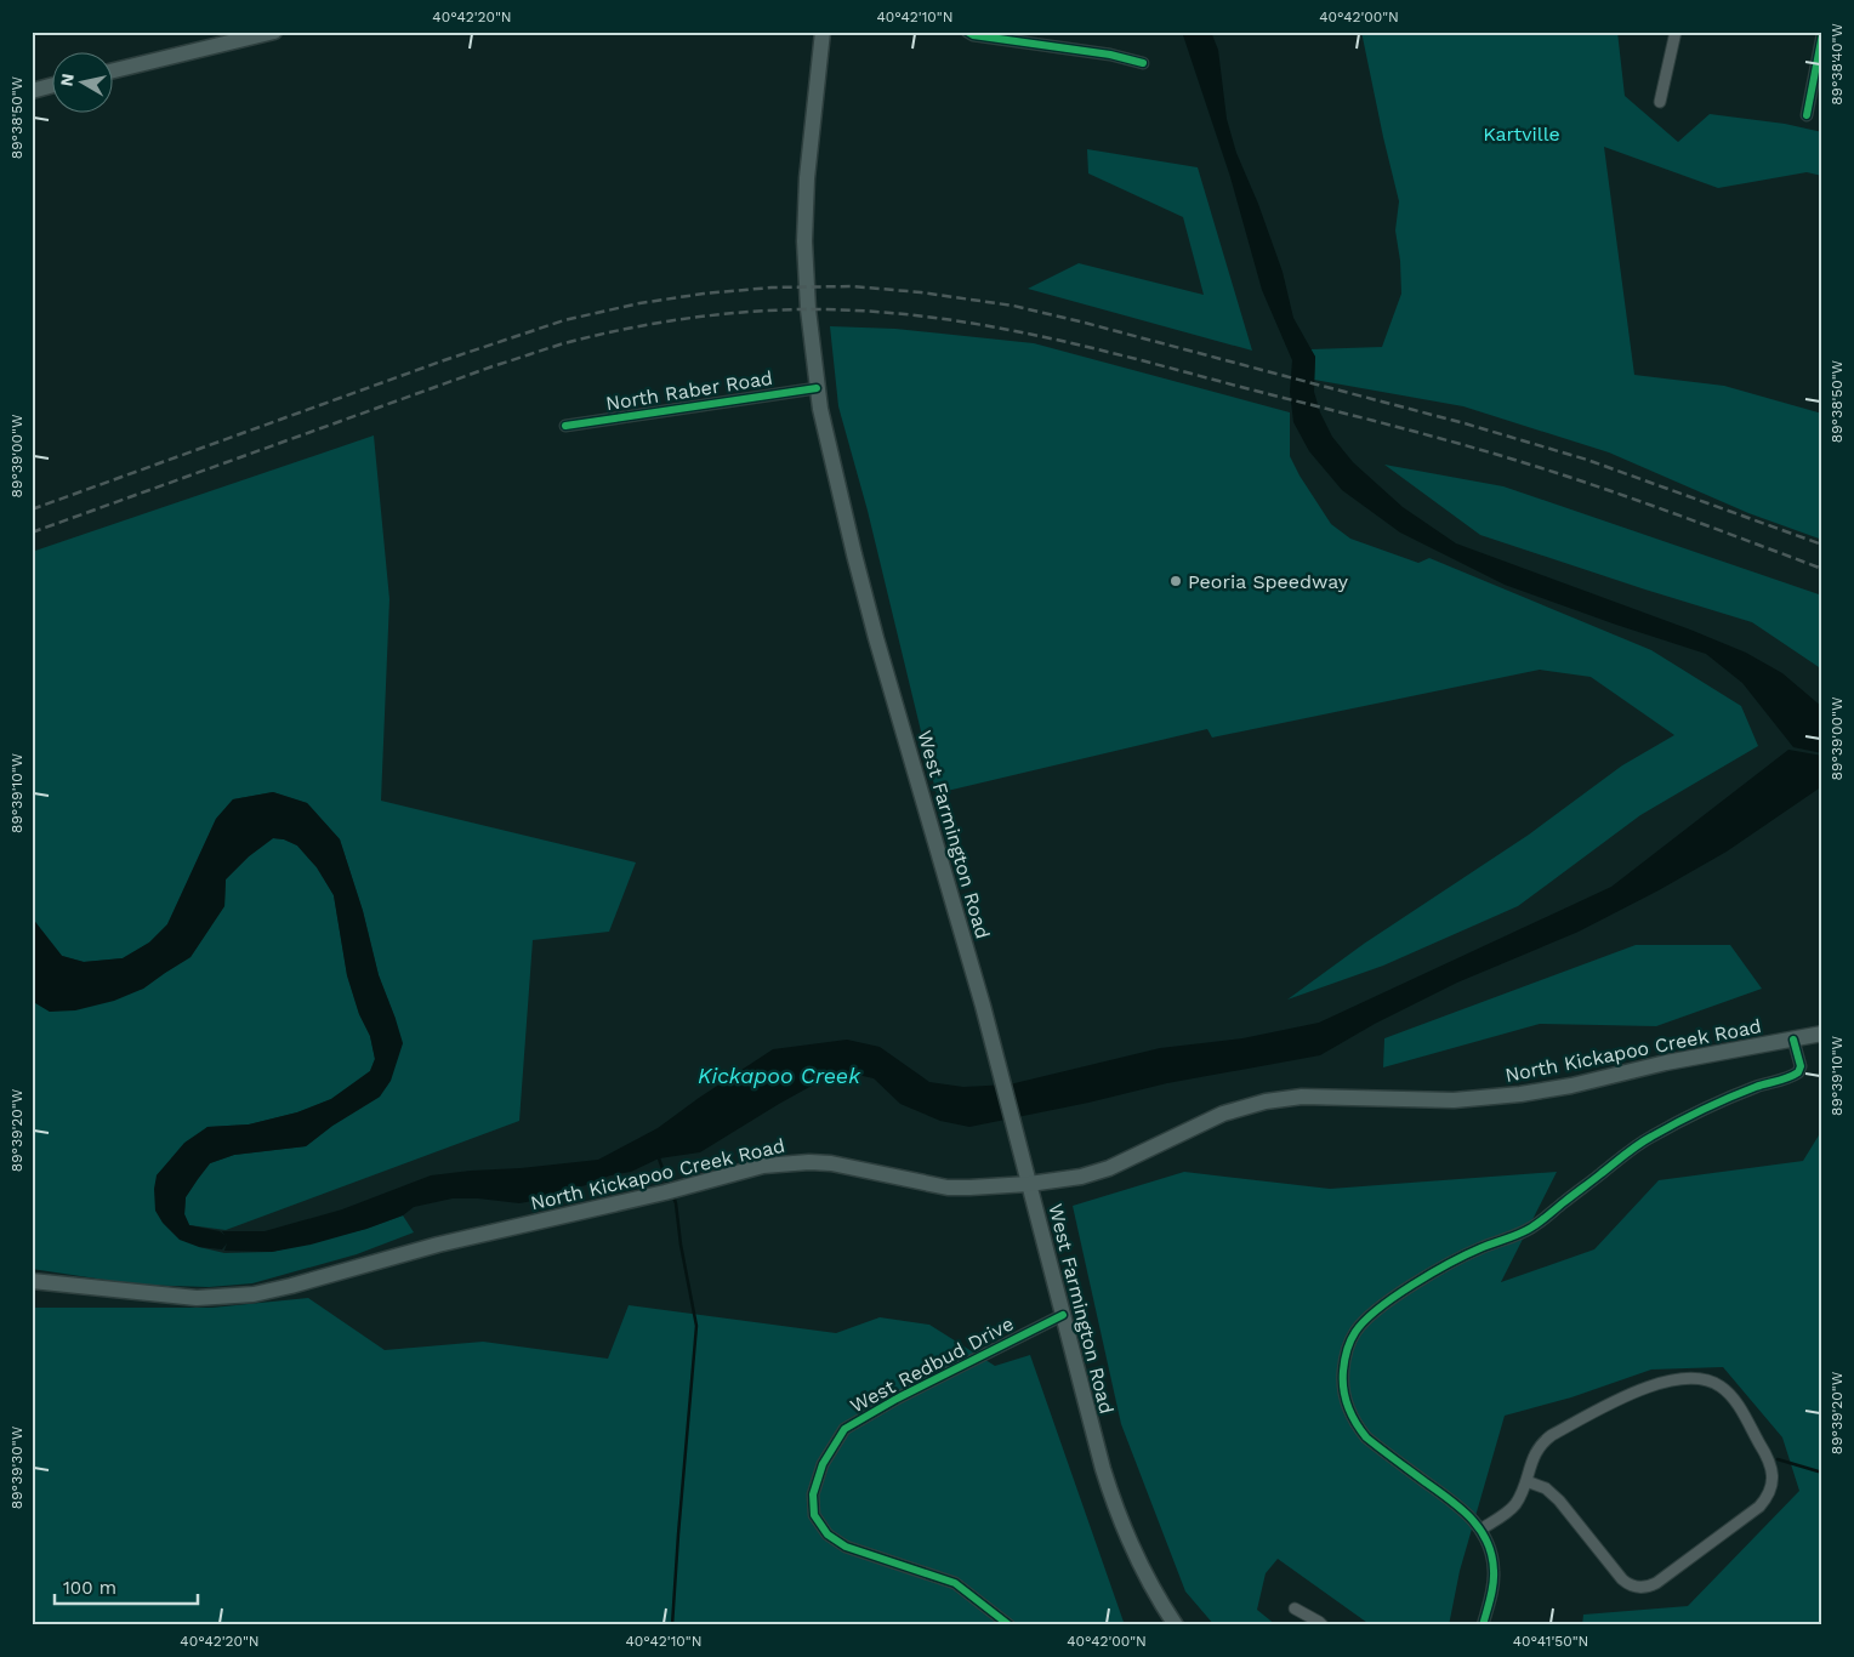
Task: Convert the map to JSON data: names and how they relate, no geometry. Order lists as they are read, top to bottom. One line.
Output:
{"streets":{"main road":["West Farmington Road","North Kickapoo Creek Road"],"street":["North Raber Road","West Redbud Drive"]},"crossings":[["North Raber Road","West Farmington Road"],["West Farmington Road","North Kickapoo Creek Road"],["West Farmington Road","West Redbud Drive"]],"water":["Kickapoo Creek"],"parks":["Kartville"],"places":["Peoria Speedway"],"scale_bar":"100 m","north":"left","coordinates":["40°42'20\"N","40°42'10\"N","40°42'00\"N","89°38'40\"W","89°38'50\"W","89°39'00\"W","89°39'10\"W","89°39'20\"W","89°39'30\"W","40°41'50\"N"]}
